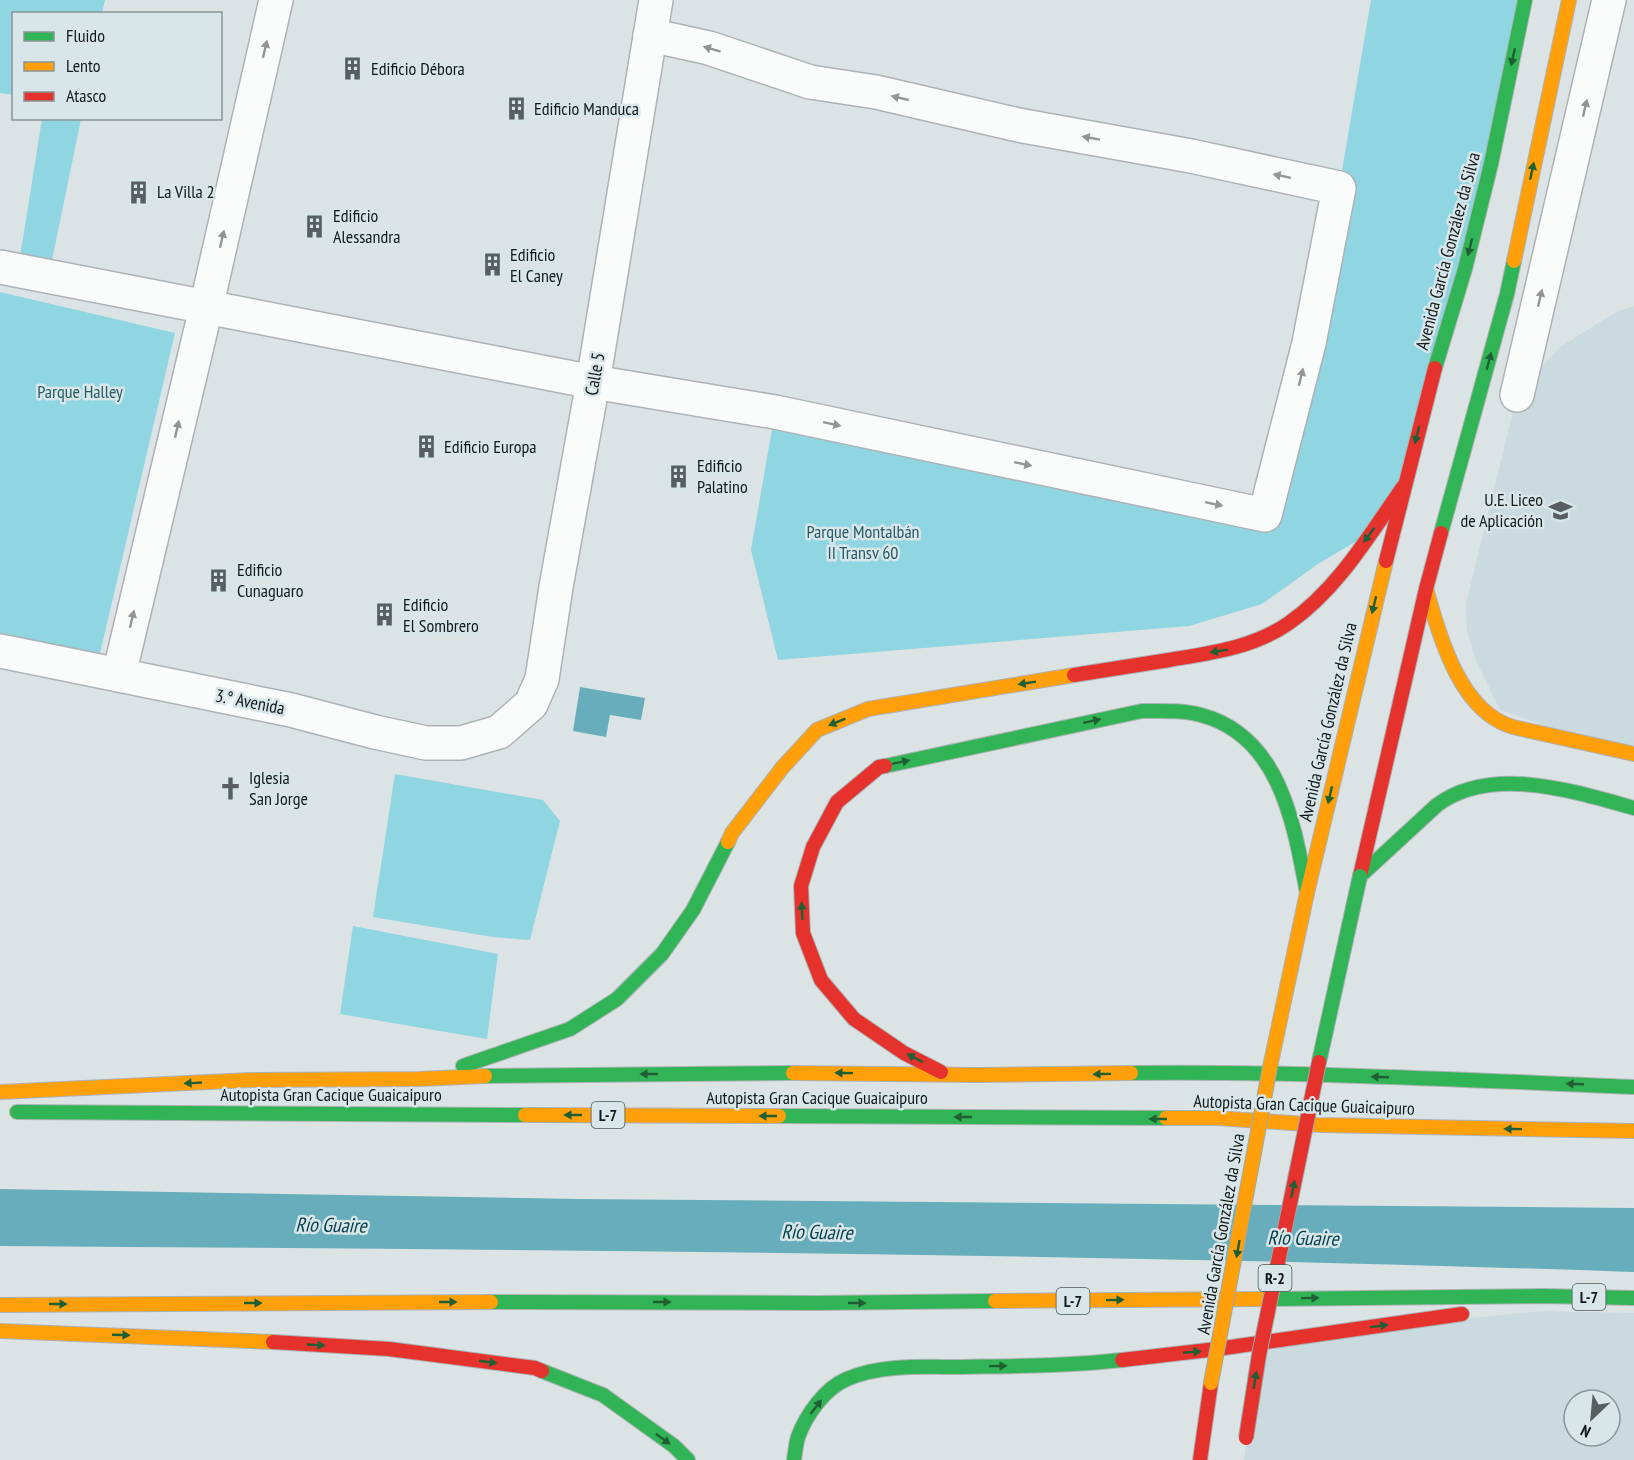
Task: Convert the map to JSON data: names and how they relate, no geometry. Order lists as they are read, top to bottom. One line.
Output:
{"streets":{"main road":["Avenida García González da Silva","Autopista Gran Cacique Guaicaipuro","L-7","R-2"],"street":["Calle 5","3.° Avenida"]},"crossings":[["Calle 5","3.° Avenida"]],"water":["Río Guaire"],"parks":["Parque Halley","Parque Montalbán II Transv 60"],"places":{"building":["Edificio Débora","Edificio Manduca","La Villa 2","Edificio Alessandra","Edificio El Caney","Edificio Europa","Edificio Palatino","Edificio Cunaguaro","Edificio El Sombrero"],"school or university":["U.E. Liceo de Aplicación"],"church":["Iglesia San Jorge"]},"legend":["Fluido","Lento","Atasco"],"north":"bottom left"}
